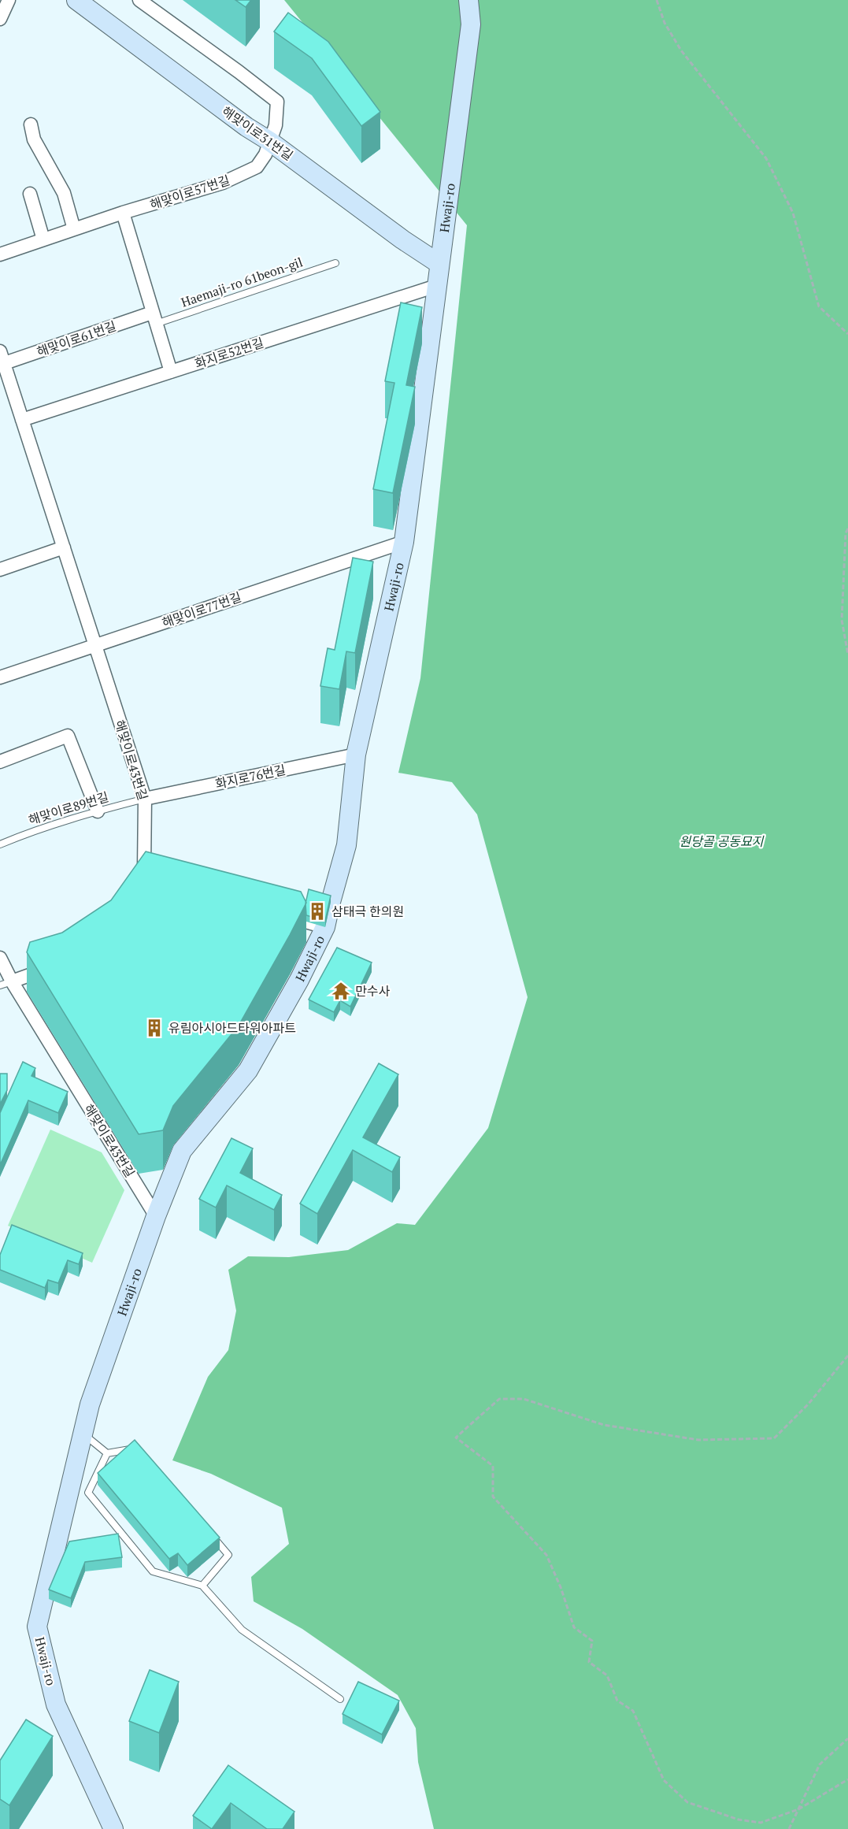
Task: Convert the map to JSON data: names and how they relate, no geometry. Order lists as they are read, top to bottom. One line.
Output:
{"streets":{"street":["해맞이로31번길","해맞이로57번길","Hwaji-ro","해맞이로61번길","화지로52번길","해맞이로77번길","해맞이로43번길","화지로76번길"],"lane":["Haemaji-ro 61beon-gil","해맞이로89번길"]},"crossings":[["해맞이로31번길","해맞이로57번길"],["해맞이로31번길","Hwaji-ro"],["Hwaji-ro","화지로52번길"],["Hwaji-ro","해맞이로77번길"],["Hwaji-ro","해맞이로43번길"],["Hwaji-ro","화지로76번길"],["Haemaji-ro 61beon-gil","해맞이로61번길"],["해맞이로61번길","해맞이로43번길"],["화지로52번길","해맞이로43번길"],["해맞이로77번길","해맞이로43번길"],["해맞이로43번길","화지로76번길"],["해맞이로43번길","해맞이로89번길"],["화지로76번길","해맞이로89번길"]],"parks":["원당골 공동묘지"],"places":{"building":["삼태극 한의원","유림아시아드타워아파트"],"temple":["만수사"]}}
